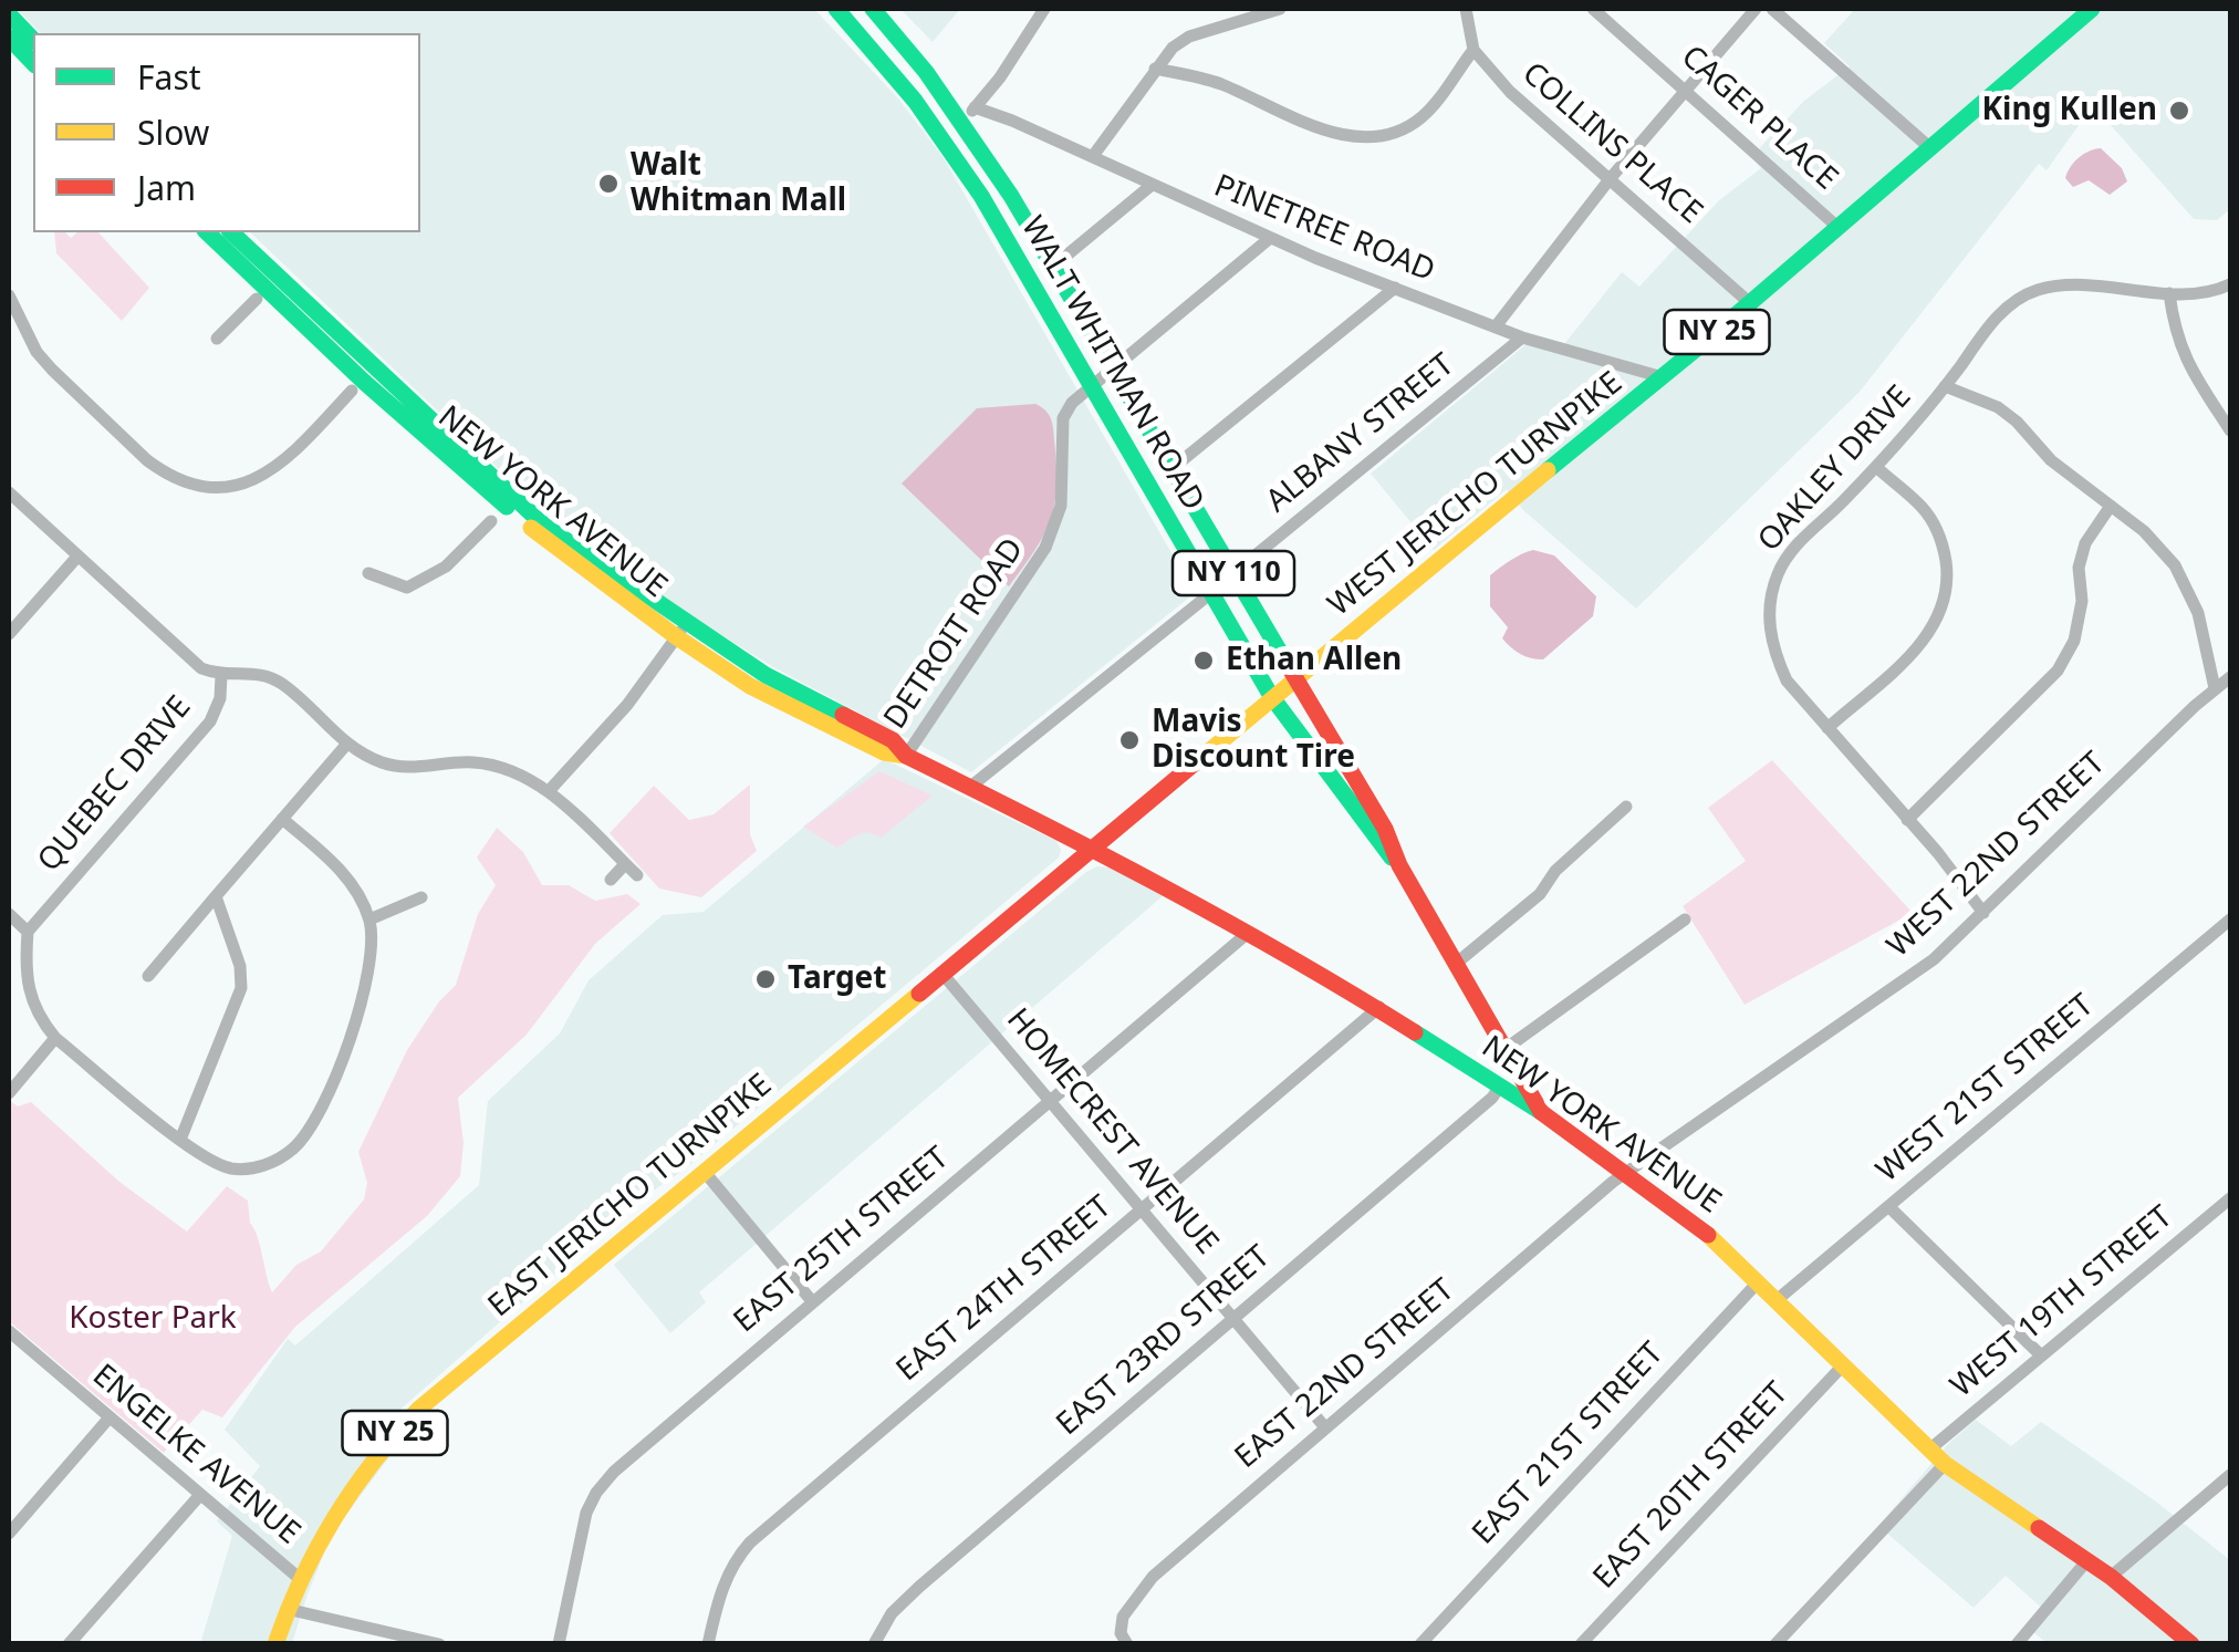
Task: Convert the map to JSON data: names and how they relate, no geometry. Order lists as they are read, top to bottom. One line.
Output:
{"streets":{"main road":["NY 25","WALT WHITMAN ROAD","WEST JERICHO TURNPIKE","NEW YORK AVENUE","NY 110","EAST JERICHO TURNPIKE"],"street":["CAGER PLACE","COLLINS PLACE","PINETREE ROAD","ALBANY STREET","OAKLEY DRIVE","DETROIT ROAD","QUEBEC DRIVE","WEST 22ND STREET","WEST 21ST STREET","HOMECREST AVENUE","EAST 25TH STREET","EAST 24TH STREET","WEST 19TH STREET","EAST 23RD STREET","EAST 22ND STREET","EAST 21ST STREET","ENGELKE AVENUE","EAST 20TH STREET"]},"crossings":[["CAGER PLACE","WEST JERICHO TURNPIKE"],["COLLINS PLACE","WEST JERICHO TURNPIKE"],["PINETREE ROAD","ALBANY STREET"],["PINETREE ROAD","WEST JERICHO TURNPIKE"],["PINETREE ROAD","DETROIT ROAD"],["WALT WHITMAN ROAD","ALBANY STREET"],["WALT WHITMAN ROAD","WEST JERICHO TURNPIKE"],["WALT WHITMAN ROAD","NEW YORK AVENUE"],["WALT WHITMAN ROAD","DETROIT ROAD"],["OAKLEY DRIVE","WEST 22ND STREET"],["WEST JERICHO TURNPIKE","NEW YORK AVENUE"],["WEST JERICHO TURNPIKE","EAST JERICHO TURNPIKE"],["NEW YORK AVENUE","DETROIT ROAD"],["NEW YORK AVENUE","WEST 22ND STREET"],["NEW YORK AVENUE","WEST 21ST STREET"],["NEW YORK AVENUE","EAST JERICHO TURNPIKE"],["NEW YORK AVENUE","EAST 25TH STREET"],["NEW YORK AVENUE","EAST 24TH STREET"],["NEW YORK AVENUE","WEST 19TH STREET"],["NEW YORK AVENUE","EAST 23RD STREET"],["NEW YORK AVENUE","EAST 22ND STREET"],["NEW YORK AVENUE","EAST 21ST STREET"],["NEW YORK AVENUE","EAST 20TH STREET"],["WEST 22ND STREET","EAST 22ND STREET"],["HOMECREST AVENUE","EAST JERICHO TURNPIKE"],["HOMECREST AVENUE","EAST 25TH STREET"],["HOMECREST AVENUE","EAST 24TH STREET"],["HOMECREST AVENUE","EAST 23RD STREET"],["HOMECREST AVENUE","EAST 22ND STREET"],["EAST JERICHO TURNPIKE","ENGELKE AVENUE"]],"parks":["Koster Park"],"places":["King Kullen","Walt Whitman Mall","Ethan Allen","Mavis Discount Tire","Target"],"legend":["Fast","Slow","Jam"]}
